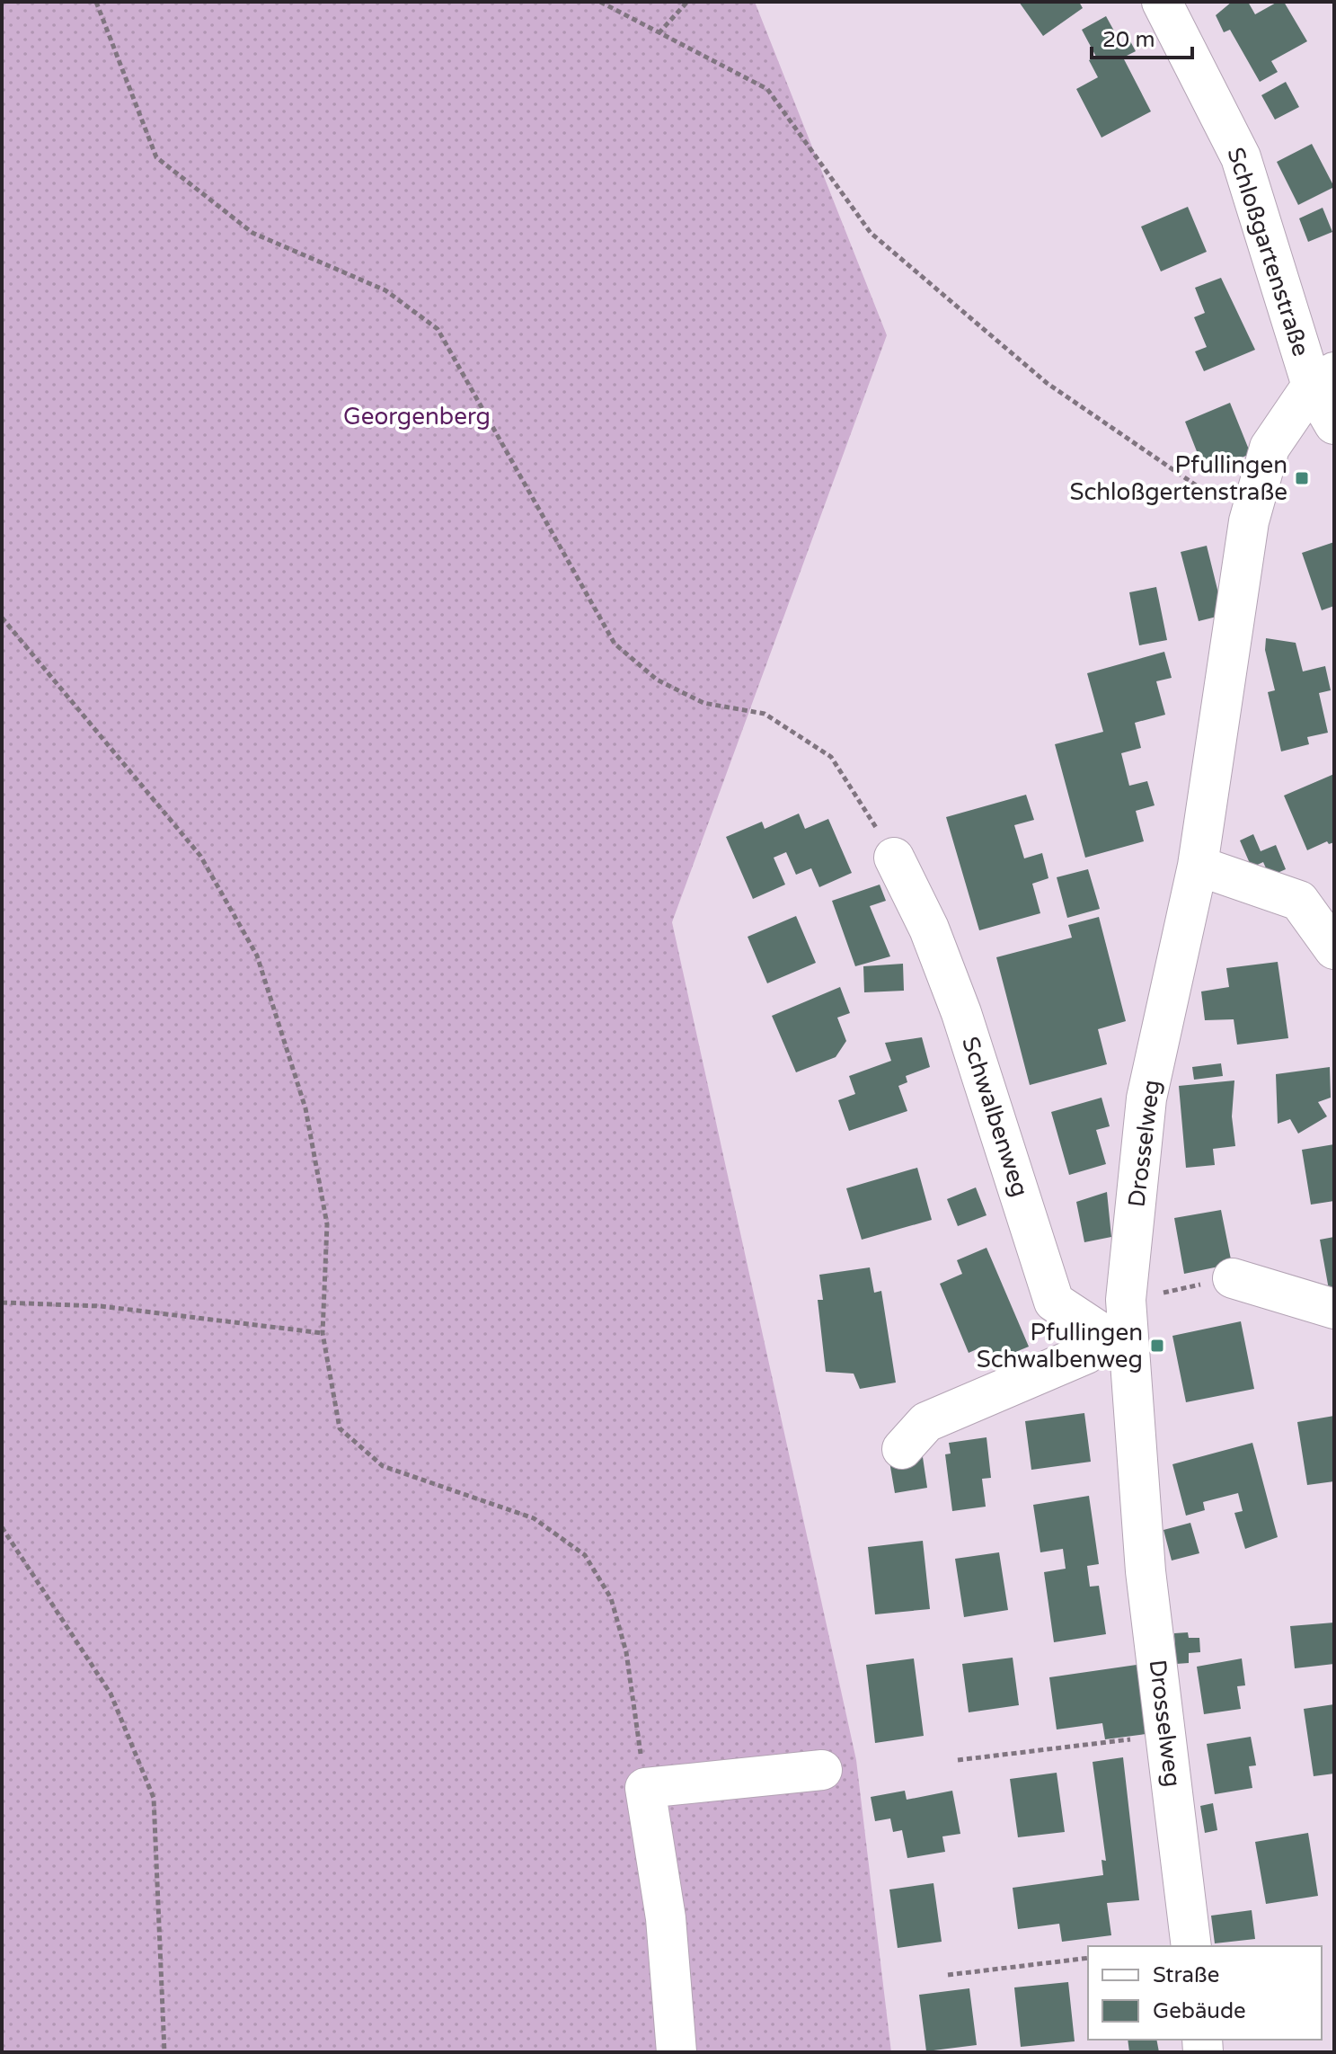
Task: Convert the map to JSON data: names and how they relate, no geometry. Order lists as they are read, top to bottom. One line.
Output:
{"streets":{"street":["Schloßgartenstraße","Schwalbenweg","Drosselweg"]},"crossings":[["Schloßgartenstraße","Drosselweg"],["Schwalbenweg","Drosselweg"]],"parks":["Georgenberg"],"places":{"transit":["Pfullingen Schloßgertenstraße","Pfullingen Schwalbenweg"]},"legend":["Straße","Gebäude"],"scale_bar":"20 m"}
